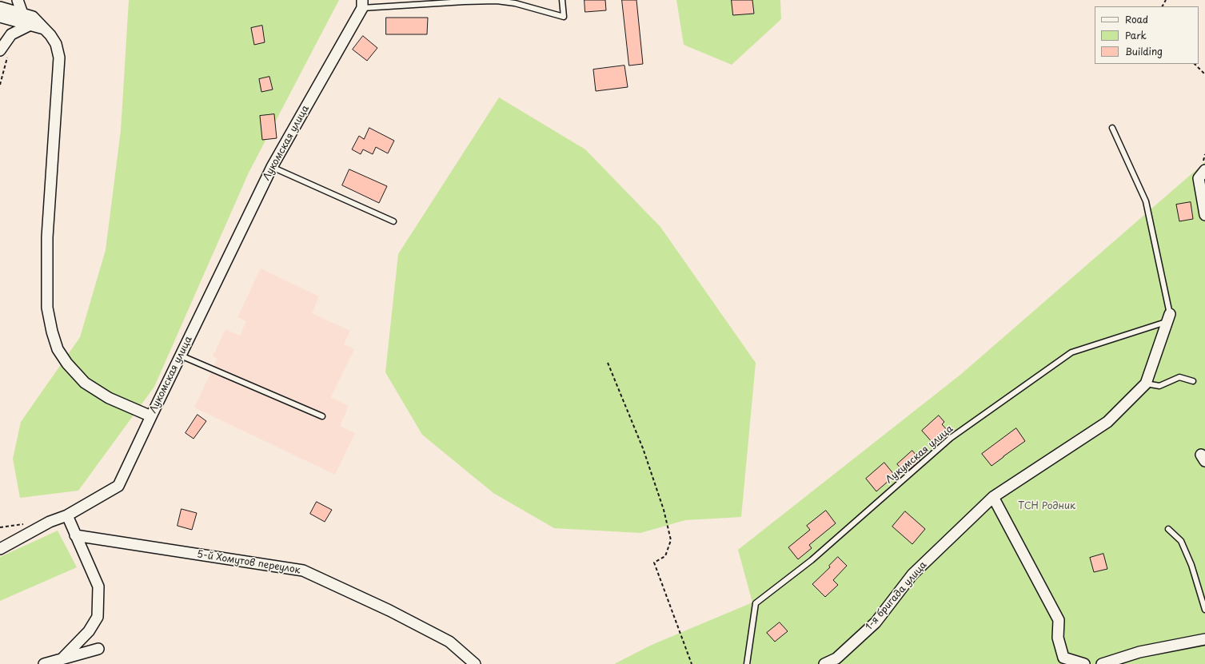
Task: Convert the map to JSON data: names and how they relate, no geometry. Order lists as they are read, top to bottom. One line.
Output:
{"streets":{"street":["Лукомская улица","5-й Хомутов переулок","1-я бригада улица"],"lane":["Лукумская улица"]},"parks":["ТСН Родник"],"legend":["Road","Park","Building"]}
